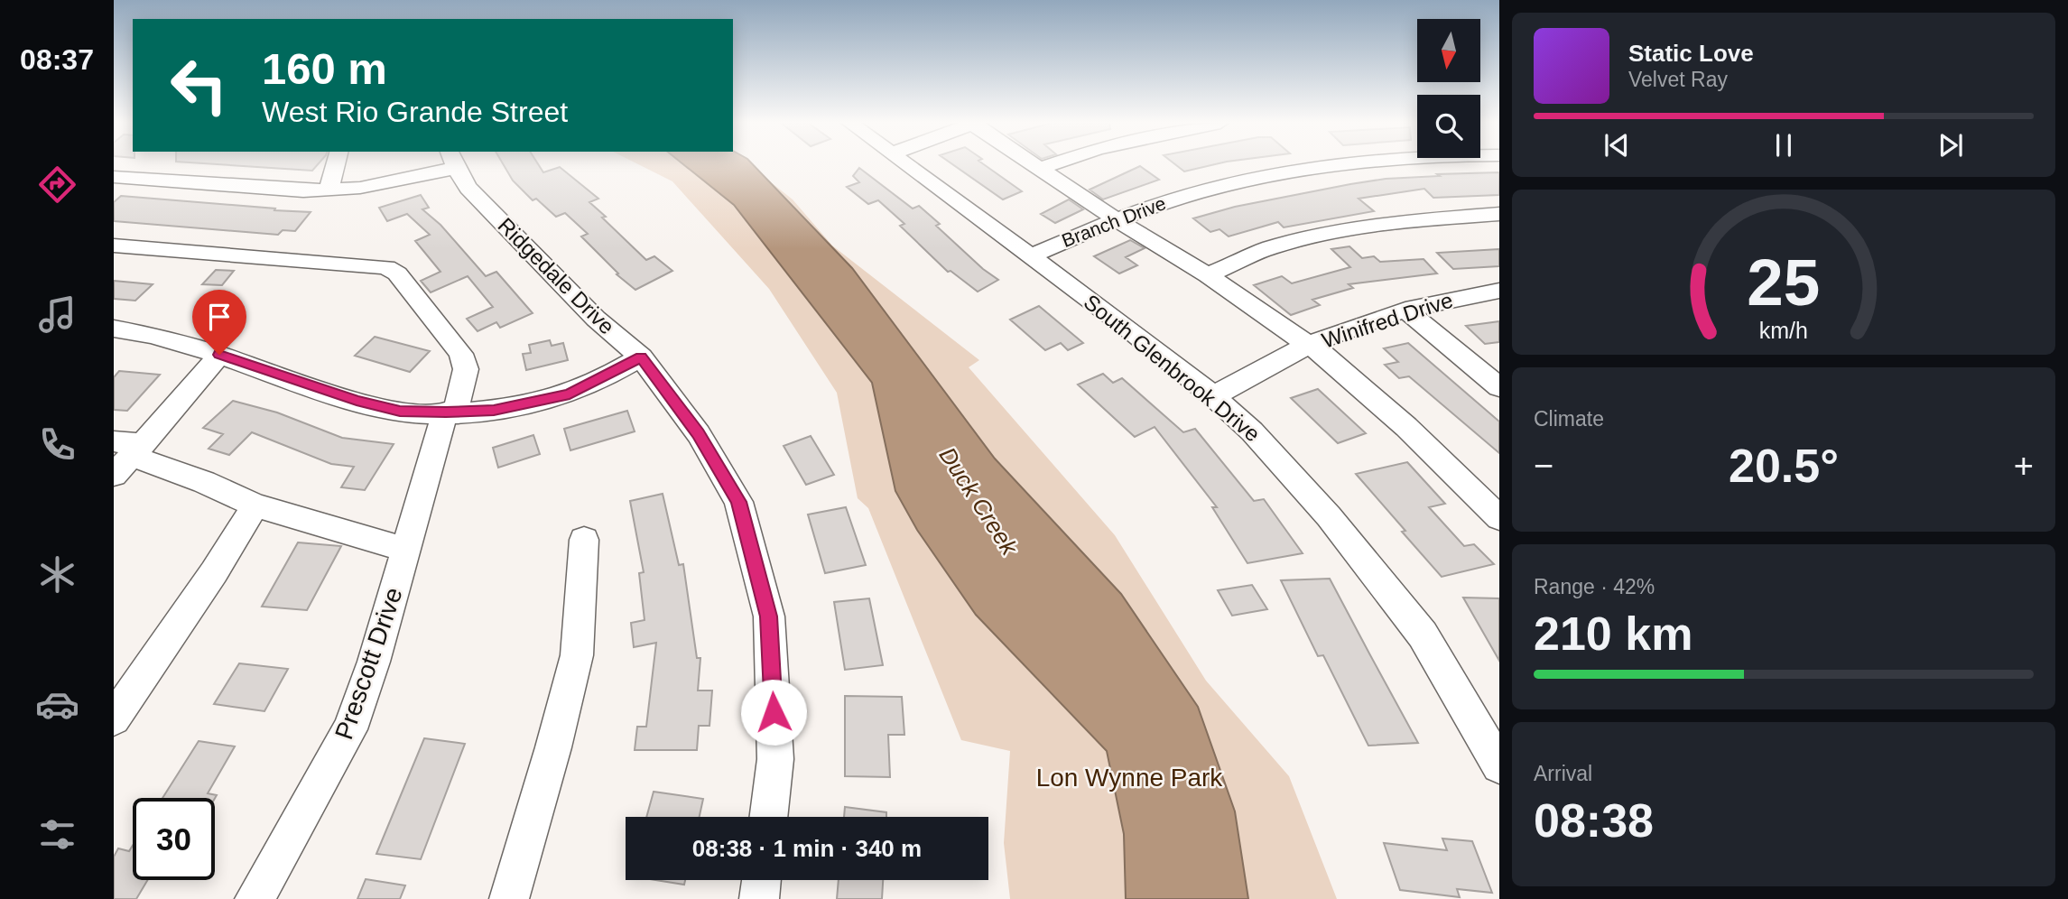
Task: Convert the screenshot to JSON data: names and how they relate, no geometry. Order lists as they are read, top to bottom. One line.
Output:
{"streets":{"street":["Branch Drive","Ridgedale Drive","Winifred Drive","South Glenbrook Drive","Prescott Drive"]},"crossings":[["Branch Drive","South Glenbrook Drive"],["Winifred Drive","South Glenbrook Drive"]],"water":["Duck Creek"],"parks":["Lon Wynne Park"],"north":"bottom","page":{"tabs":"08:37","turn":["160 m","West Rio Grande Street"],"song":["Static Love","Velvet Ray"],"tile":["Climate",["Range · 42%","210 km"],["Arrival","08:38"]],"heat":["−","20.5°","+"],"limit":"30","trip":"08:38 · 1 min · 340 m","gauge":["25","km/h"]}}
